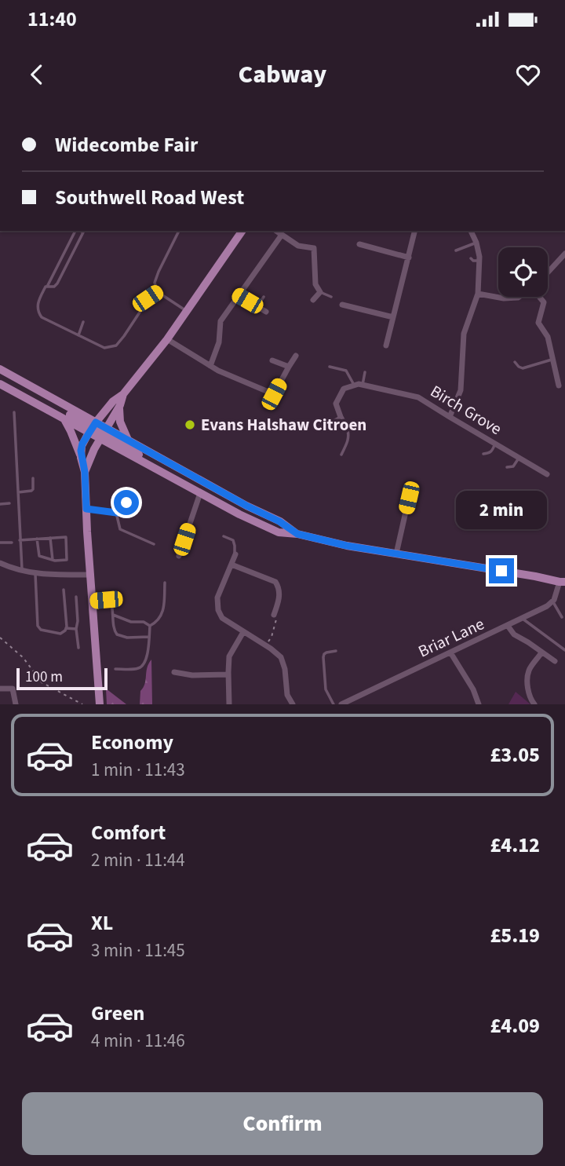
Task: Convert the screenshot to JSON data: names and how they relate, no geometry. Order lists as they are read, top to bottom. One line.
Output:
{"streets":{"street":["Birch Grove","Briar Lane"]},"places":["Evans Halshaw Citroen"],"scale_bar":"100 m","page":{"status":"11:40","header":"Cabway","banner":["Widecombe Fair","Southwell Road West"],"bubble":"2 min","scale":"100 m","list":[{"name":"Economy","note":"1 min · 11:43","value":"£3.05"},{"name":"Comfort","note":"2 min · 11:44","value":"£4.12"},{"name":"XL","note":"3 min · 11:45","value":"£5.19"},{"name":"Green","note":"4 min · 11:46","value":"£4.09"}],"buttons":"Confirm"}}
